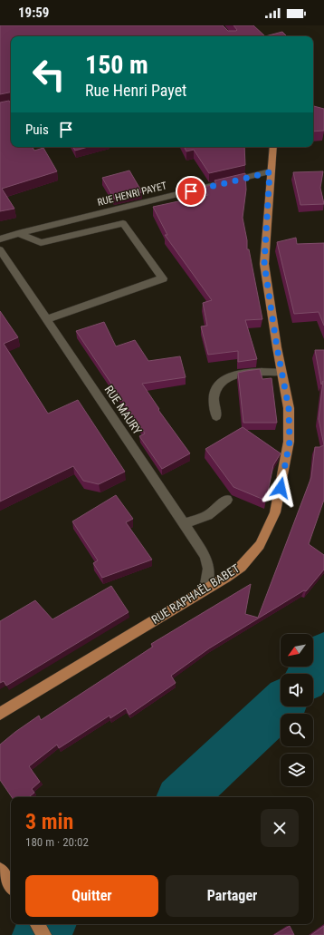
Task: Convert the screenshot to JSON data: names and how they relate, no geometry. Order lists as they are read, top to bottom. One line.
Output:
{"streets":{"main road":["RUE RAPHAËL BABET"],"street":["RUE HENRI PAYET","RUE MAURY"]},"crossings":[["RUE HENRI PAYET","RUE RAPHAËL BABET"],["RUE MAURY","RUE RAPHAËL BABET"]],"north":"bottom left","page":{"status":"19:59","turn":["150 m","Rue Henri Payet"],"then":"Puis","heading":["3 min","180 m · 20:02"],"buttons":["Quitter","Partager"]}}
